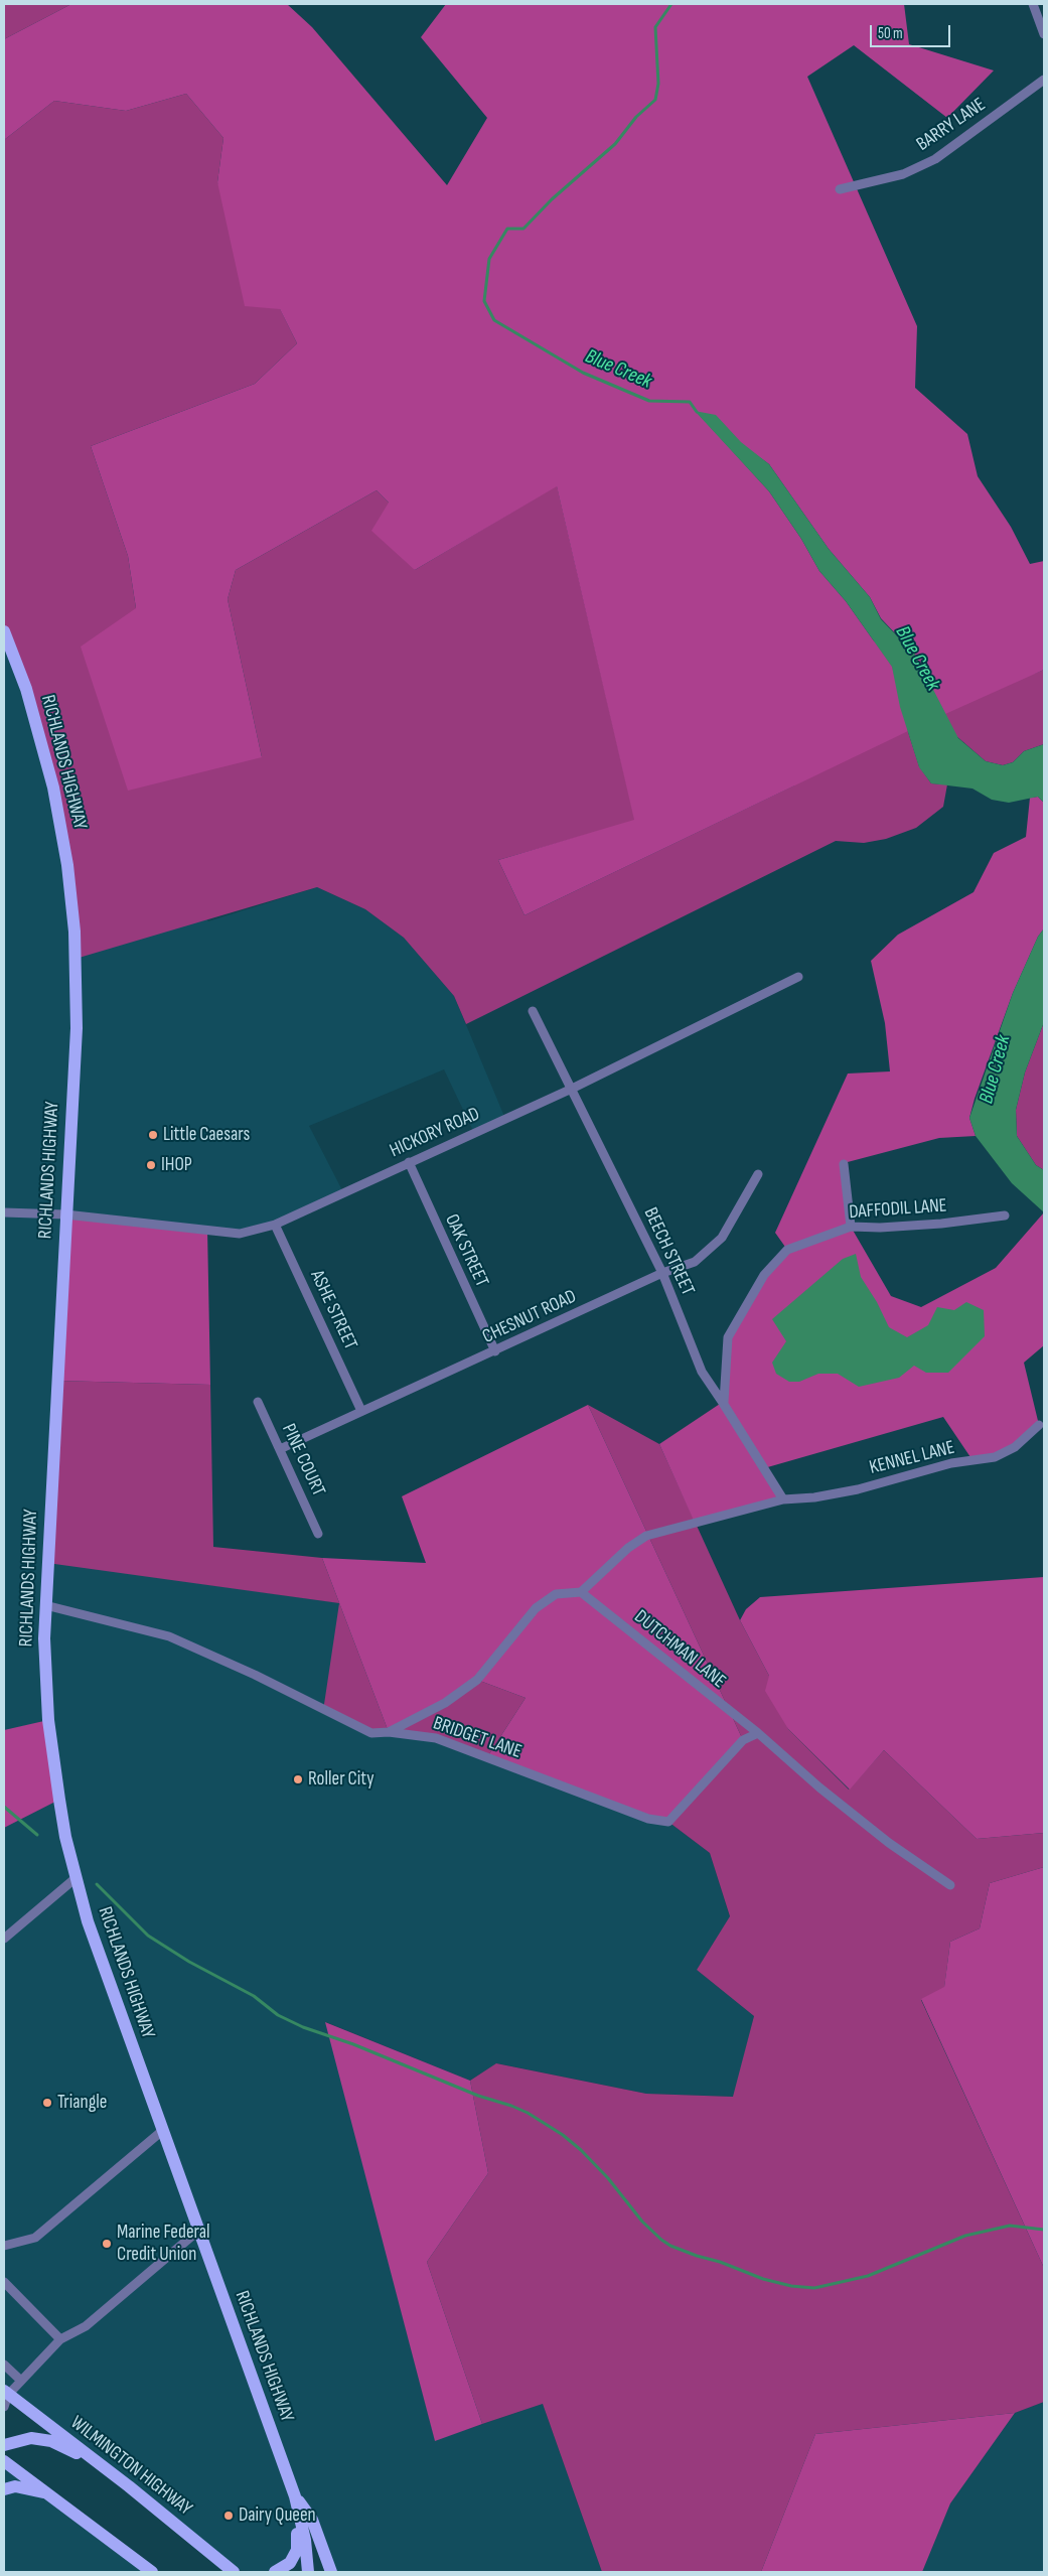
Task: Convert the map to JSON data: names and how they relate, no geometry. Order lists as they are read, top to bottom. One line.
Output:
{"streets":{"main road":["RICHLANDS HIGHWAY","WILMINGTON HIGHWAY"],"street":["BARRY LANE","HICKORY ROAD","DAFFODIL LANE","OAK STREET","BEECH STREET","ASHE STREET","CHESNUT ROAD","KENNEL LANE","PINE COURT","DUTCHMAN LANE","BRIDGET LANE"]},"crossings":[["RICHLANDS HIGHWAY","HICKORY ROAD"],["RICHLANDS HIGHWAY","BRIDGET LANE"],["HICKORY ROAD","OAK STREET"],["HICKORY ROAD","BEECH STREET"],["HICKORY ROAD","ASHE STREET"],["DAFFODIL LANE","BEECH STREET"],["OAK STREET","CHESNUT ROAD"],["BEECH STREET","CHESNUT ROAD"],["BEECH STREET","KENNEL LANE"],["ASHE STREET","CHESNUT ROAD"],["CHESNUT ROAD","PINE COURT"],["KENNEL LANE","DUTCHMAN LANE"],["DUTCHMAN LANE","BRIDGET LANE"]],"water":["Blue Creek"],"places":["Little Caesars","IHOP","Roller City","Triangle","Marine Federal Credit Union","Dairy Queen"],"scale_bar":"50 m"}
